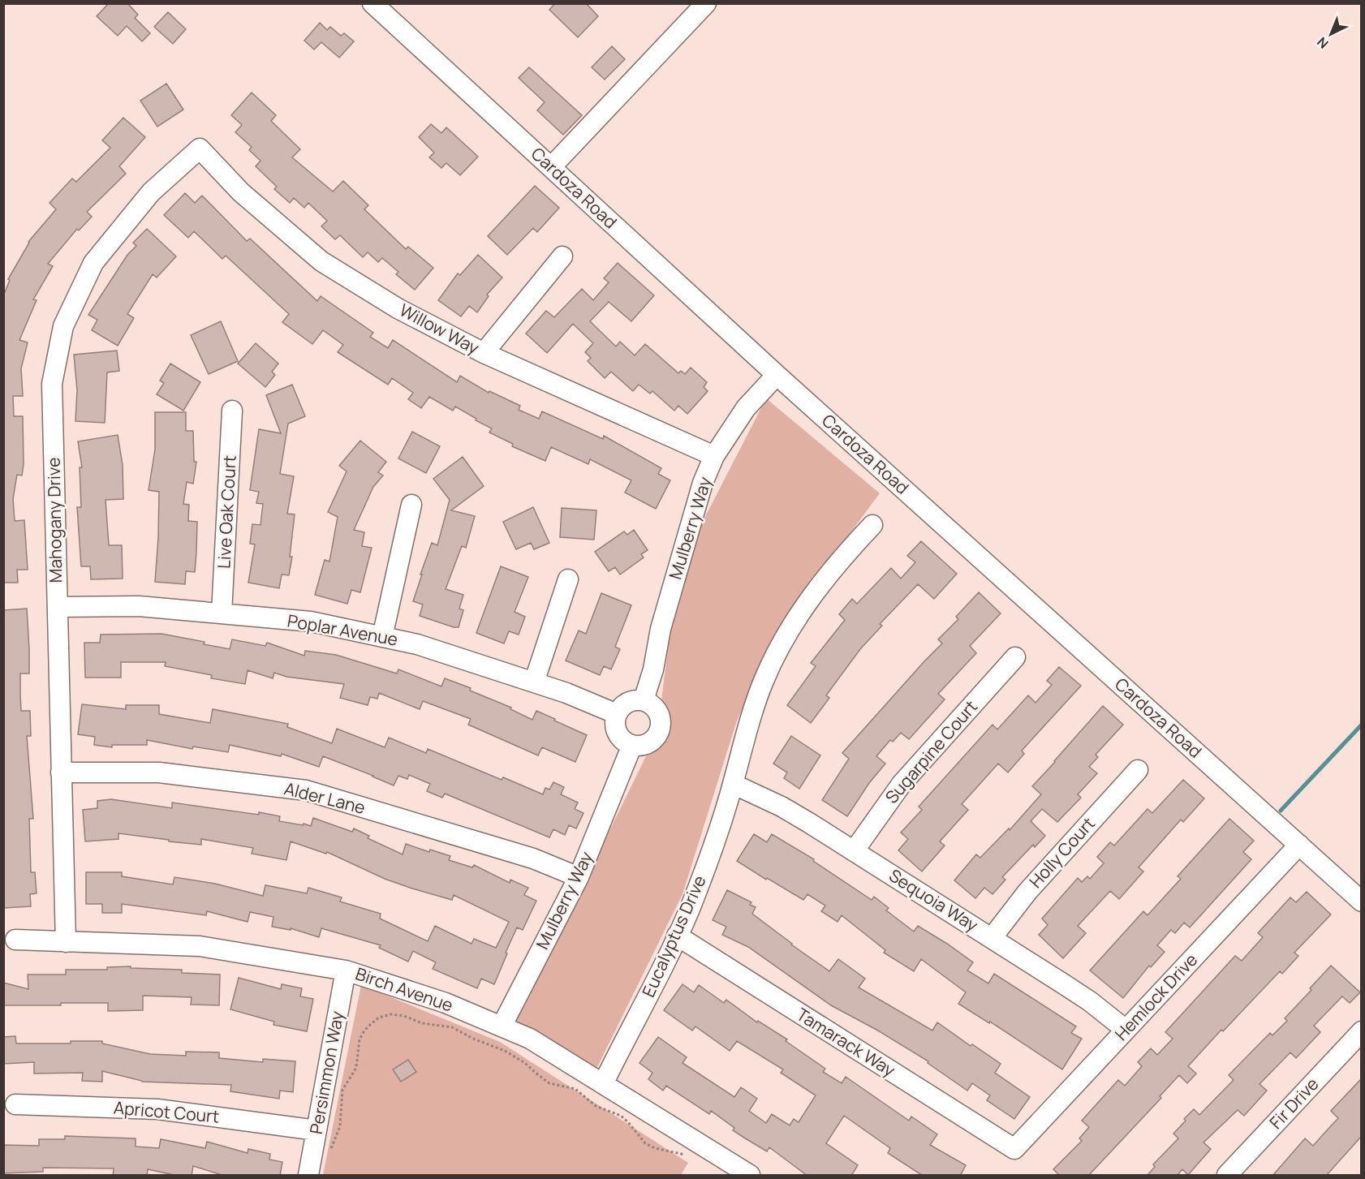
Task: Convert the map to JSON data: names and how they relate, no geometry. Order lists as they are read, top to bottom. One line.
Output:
{"streets":{"street":["Cardoza Road","Willow Way","Live Oak Court","Mahogany Drive","Mulberry Way","Poplar Avenue","Sugarpine Court","Alder Lane","Holly Court","Sequoia Way","Eucalyptus Drive","Birch Avenue","Hemlock Drive","Tamarack Way","Persimmon Way","Fir Drive","Apricot Court"]},"crossings":[["Cardoza Road","Mulberry Way"],["Cardoza Road","Hemlock Drive"],["Willow Way","Mahogany Drive"],["Willow Way","Mulberry Way"],["Live Oak Court","Poplar Avenue"],["Mahogany Drive","Poplar Avenue"],["Mahogany Drive","Alder Lane"],["Mahogany Drive","Birch Avenue"],["Mulberry Way","Poplar Avenue"],["Mulberry Way","Alder Lane"],["Mulberry Way","Birch Avenue"],["Sugarpine Court","Sequoia Way"],["Holly Court","Sequoia Way"],["Sequoia Way","Eucalyptus Drive"],["Sequoia Way","Hemlock Drive"],["Eucalyptus Drive","Birch Avenue"],["Eucalyptus Drive","Tamarack Way"],["Birch Avenue","Persimmon Way"],["Hemlock Drive","Tamarack Way"],["Persimmon Way","Apricot Court"]],"north":"bottom left"}
